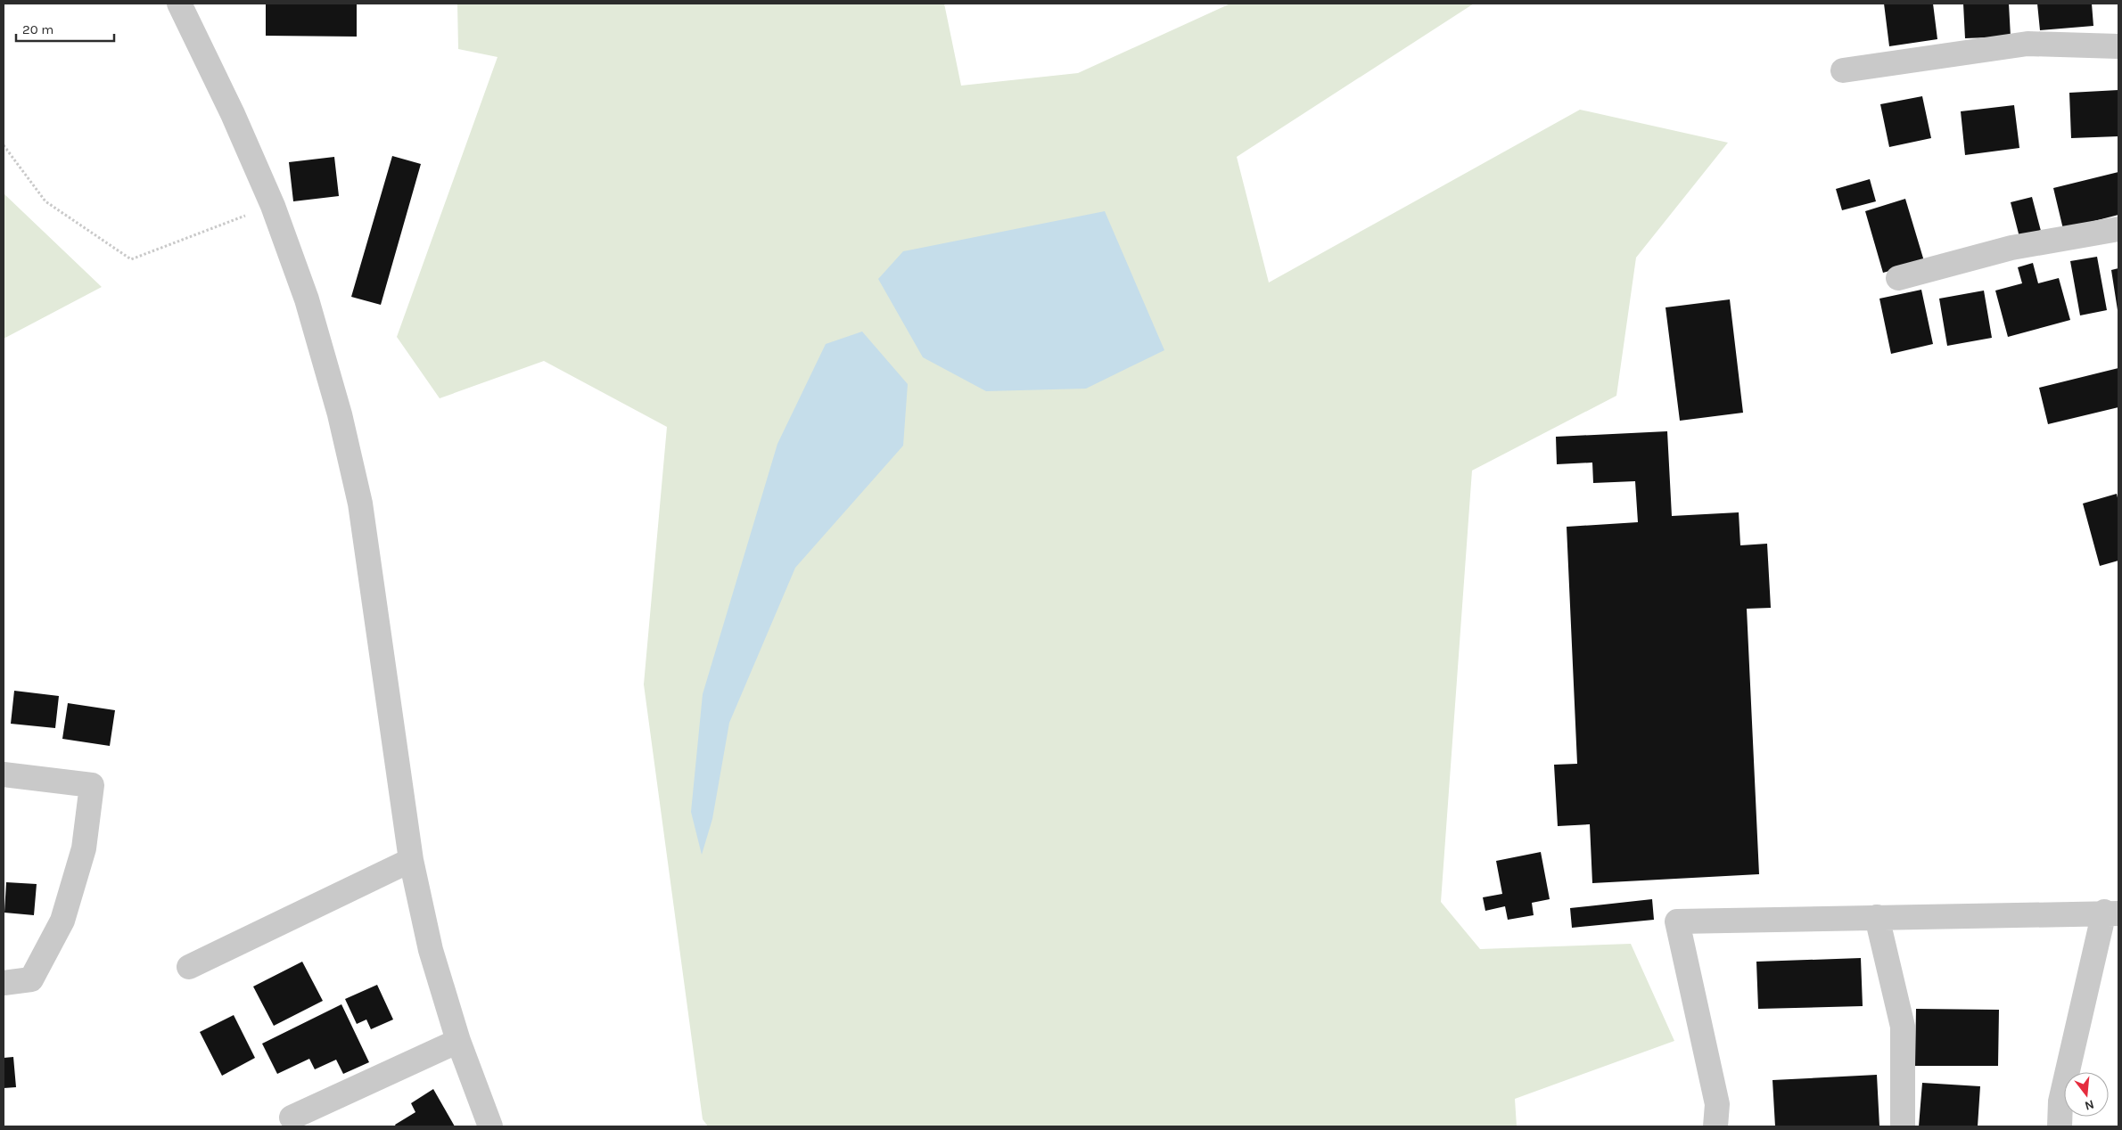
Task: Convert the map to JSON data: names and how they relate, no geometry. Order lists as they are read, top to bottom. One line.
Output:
{"scale_bar":"20 m","north":"bottom"}
